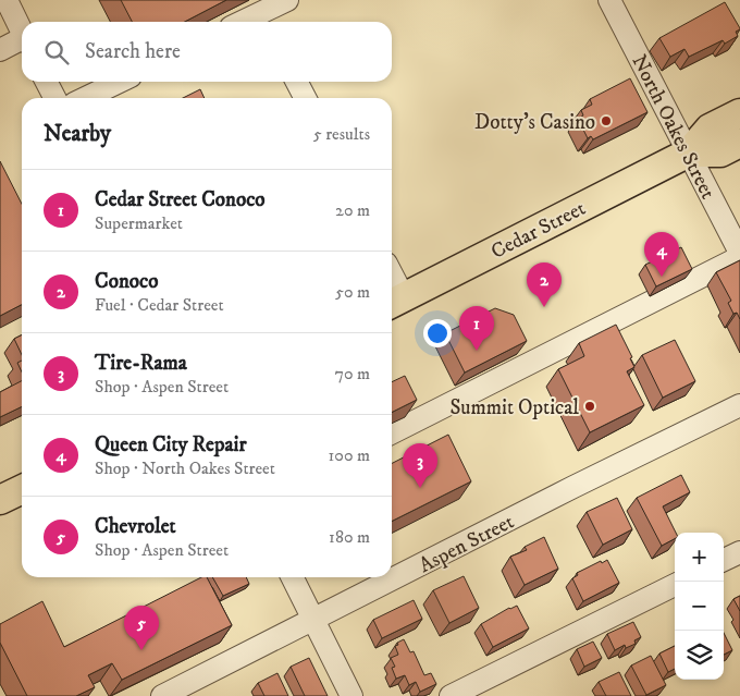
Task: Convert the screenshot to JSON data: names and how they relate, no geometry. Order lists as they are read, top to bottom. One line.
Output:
{"streets":{"main road":["Cedar Street"],"street":["North Oakes Street","Aspen Street"]},"crossings":[["North Oakes Street","Cedar Street"]],"places":["Dotty's Casino","Summit Optical"],"page":{"search":"Search here","heading":["Nearby","5 results"],"list":[{"mark":"1","name":"Cedar Street Conoco","note":"Supermarket","value":"20 m"},{"mark":"2","name":"Conoco","note":"Fuel · Cedar Street","value":"50 m"},{"mark":"3","name":"Tire-Rama","note":"Shop · Aspen Street","value":"70 m"},{"mark":"4","name":"Queen City Repair","note":"Shop · North Oakes Street","value":"100 m"},{"mark":"5","name":"Chevrolet","note":"Shop · Aspen Street","value":"180 m"}],"pins":["4","2","1","3","5"],"map_buttons":["+","−"]}}
